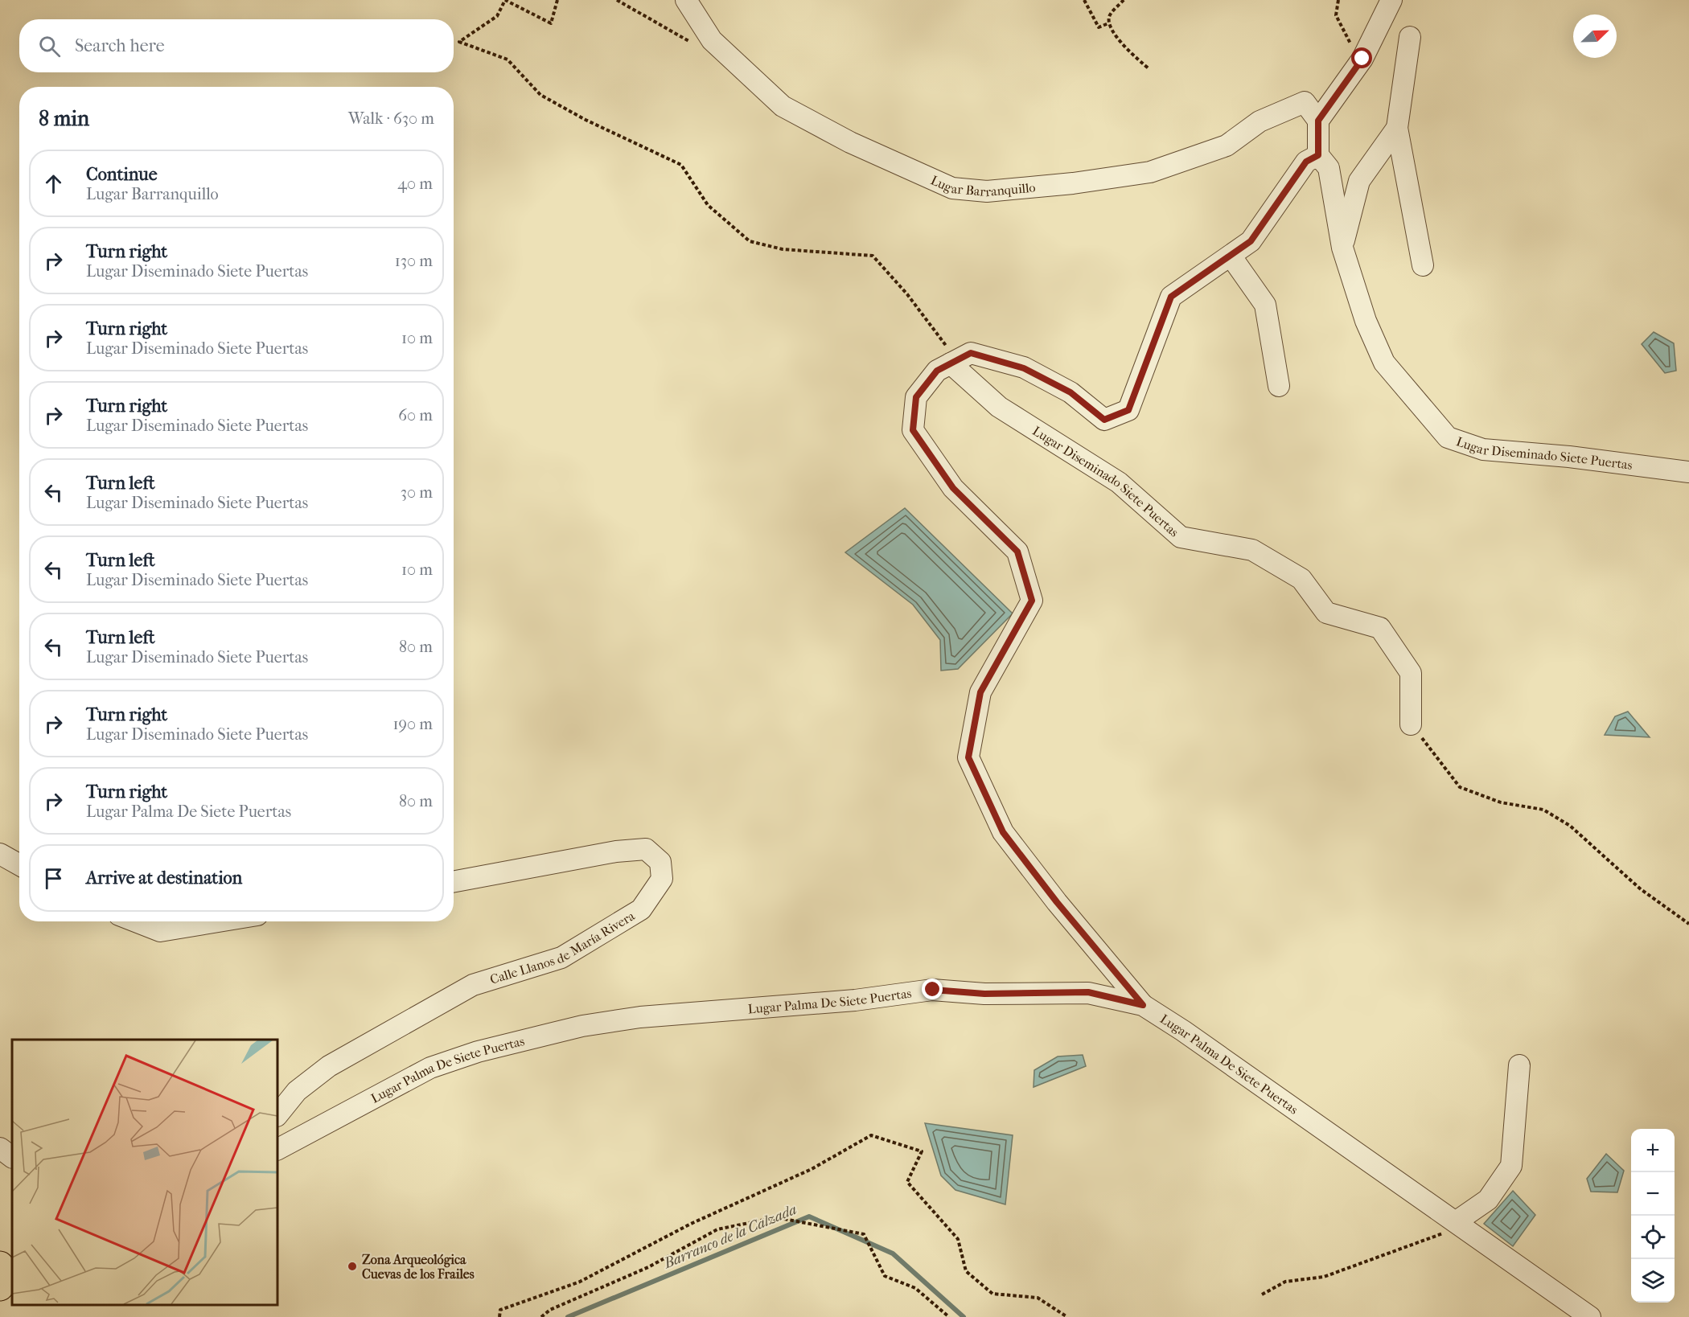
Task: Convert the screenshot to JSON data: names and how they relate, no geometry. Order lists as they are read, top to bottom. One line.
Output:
{"streets":{"street":["Lugar Barranquillo","Lugar Diseminado Siete Puertas","Calle Llanos de María Rivera","Lugar Palma De Siete Puertas"]},"water":["Barranco de la Calzada"],"places":["Zona Arqueológica Cuevas de los Frailes"],"north":"top right","page":{"search":"Search here","heading":["8 min","Walk · 630 m"],"list":[["Continue","Lugar Barranquillo","40 m"],["Turn right","Lugar Diseminado Siete Puertas","130 m"],["Turn right","Lugar Diseminado Siete Puertas","10 m"],["Turn right","Lugar Diseminado Siete Puertas","60 m"],["Turn left","Lugar Diseminado Siete Puertas","30 m"],["Turn left","Lugar Diseminado Siete Puertas","10 m"],["Turn left","Lugar Diseminado Siete Puertas","80 m"],["Turn right","Lugar Diseminado Siete Puertas","190 m"],["Turn right","Lugar Palma De Siete Puertas","80 m"],"Arrive at destination"],"map_buttons":["+","−"]}}
